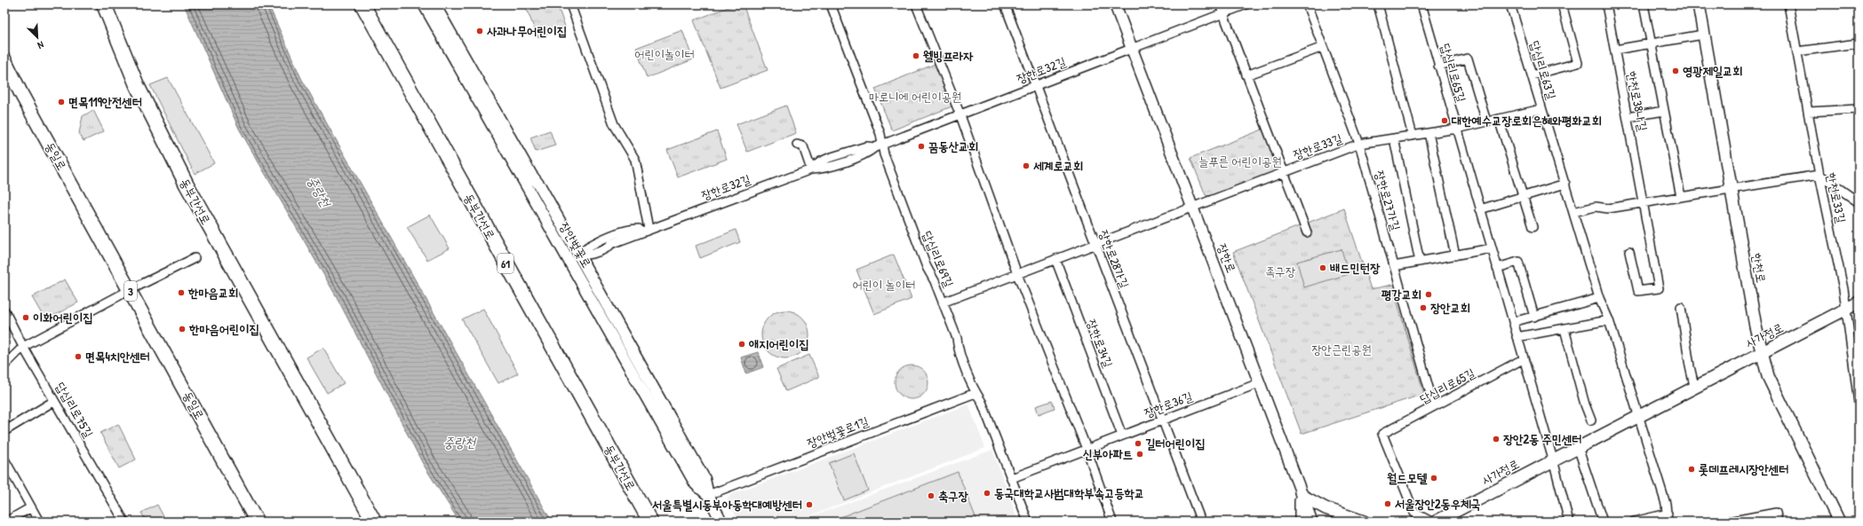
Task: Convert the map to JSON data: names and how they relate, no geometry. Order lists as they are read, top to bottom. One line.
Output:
{"streets":{"highway":["동부간선로","61"],"main road":["동일로","장한로","한천로","3","사가정로"],"street":["장한로32길","답십리로63길","답십리로65길","한천로38나길","장한로33길","한천로33길","장한로27가길","장안벚꽃로","답십리로69길","장한로28가길","장한로34길","장한로36길","답십리로75길","장안벚꽃로1길"]},"crossings":[["장한로32길","장안벚꽃로"],["장한로32길","장한로"],["장한로32길","답십리로69길"],["장한로32길","장한로28가길"],["답십리로63길","장한로33길"],["답십리로63길","사가정로"],["답십리로65길","장한로33길"],["답십리로65길","장한로27가길"],["답십리로65길","사가정로"],["장한로33길","장한로27가길"],["장한로33길","장한로"],["한천로33길","사가정로"],["장안벚꽃로","장안벚꽃로1길"],["장한로","장한로36길"],["답십리로69길","장한로36길"],["답십리로69길","장안벚꽃로1길"],["장한로28가길","장한로36길"],["한천로","사가정로"],["장한로34길","장한로36길"]],"water":["중랑천"],"parks":["어린이놀이터","마로니에 어린이공원","늘푸른 어린이공원","족구장","어린이 놀이터","장안근린공원"],"places":["사과나무어린이집","웰빙프라자","영광제일교회","면목119안전센터","대한예수교장로회은혜와평화교회","꿈동산교회","세계로교회","배드민턴장","한마음교회","평강교회","장안교회","이화어린이집","한마음어린이집","애지어린이집","면목4치안센터","장안2동 주민센터","길터어린이집","신부아파트","롯데프레시장안센터","월드모텔","동국대학교사범대학부속고등학교","축구장","서울장안2동우체국","서울특별시동부아동학대예방센터"],"north":"bottom right"}
